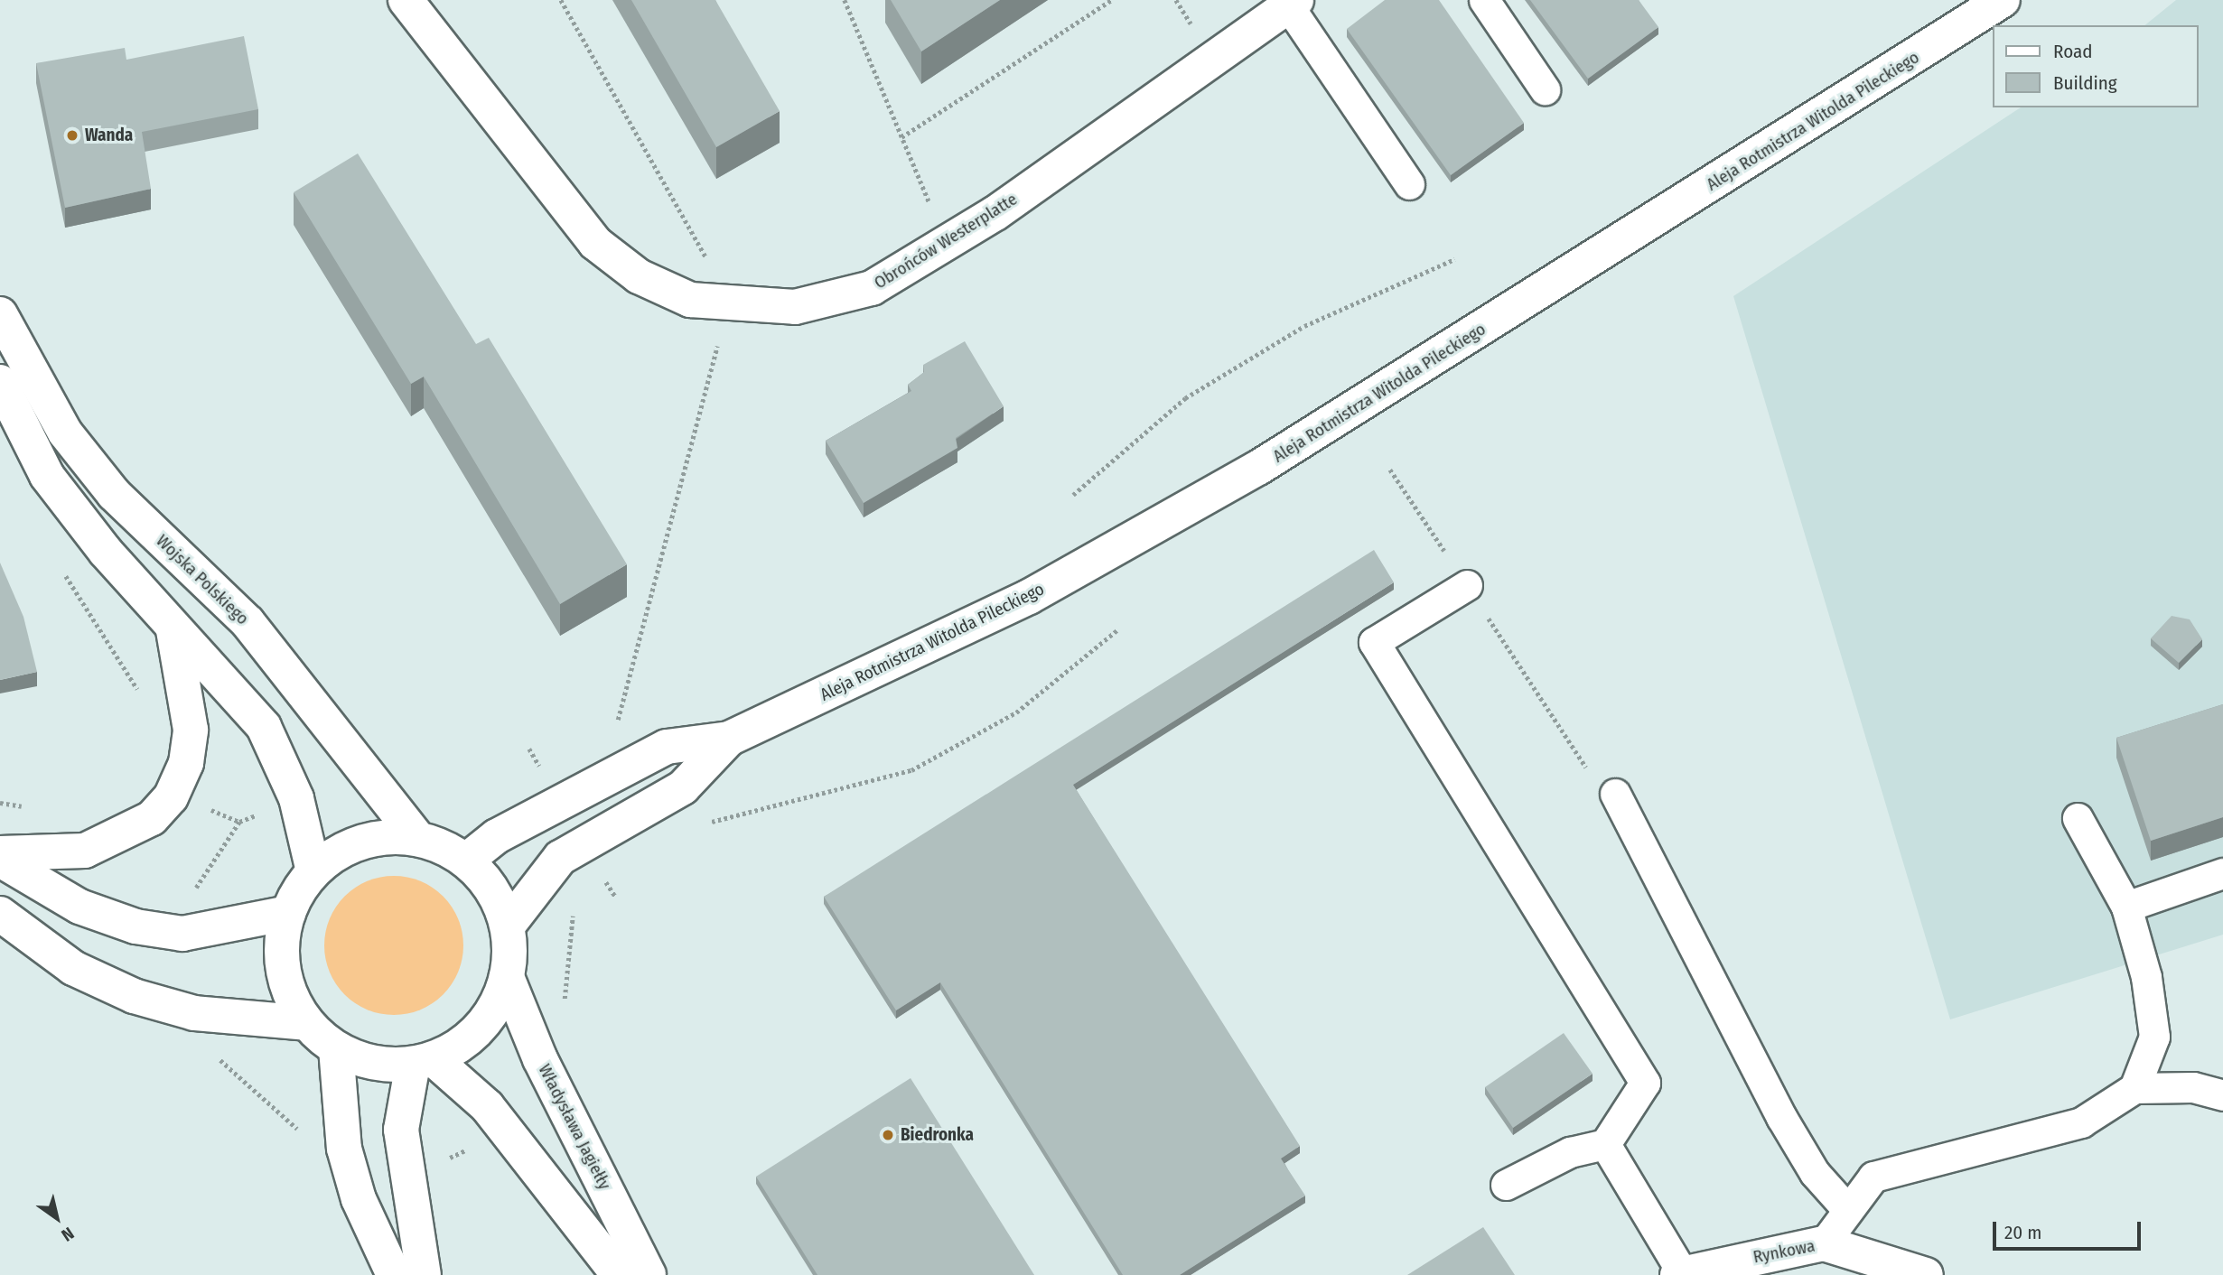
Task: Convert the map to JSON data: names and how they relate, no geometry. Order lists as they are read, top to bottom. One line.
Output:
{"streets":{"street":["Aleja Rotmistrza Witolda Pileckiego","Obrońców Westerplatte","Wojska Polskiego","Władysława Jagiełły","Rynkowa"]},"places":["Wanda","Biedronka"],"legend":["Road","Building"],"scale_bar":"20 m","north":"bottom right"}
